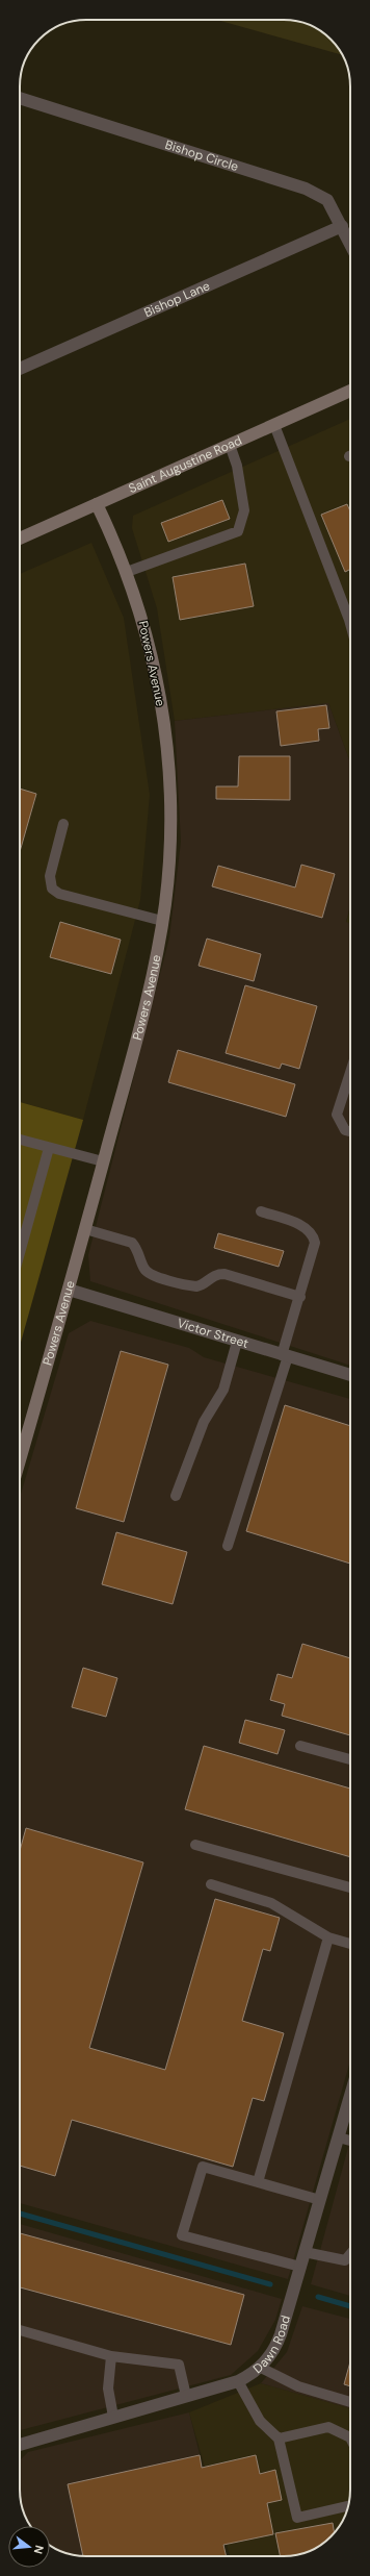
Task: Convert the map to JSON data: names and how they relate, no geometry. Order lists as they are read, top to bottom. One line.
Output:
{"streets":{"street":["Bishop Circle","Bishop Lane","Saint Augustine Road","Powers Avenue","Victor Street","Dawn Road"]},"crossings":[["Bishop Circle","Bishop Lane"],["Saint Augustine Road","Powers Avenue"],["Powers Avenue","Victor Street"]],"north":"right"}
